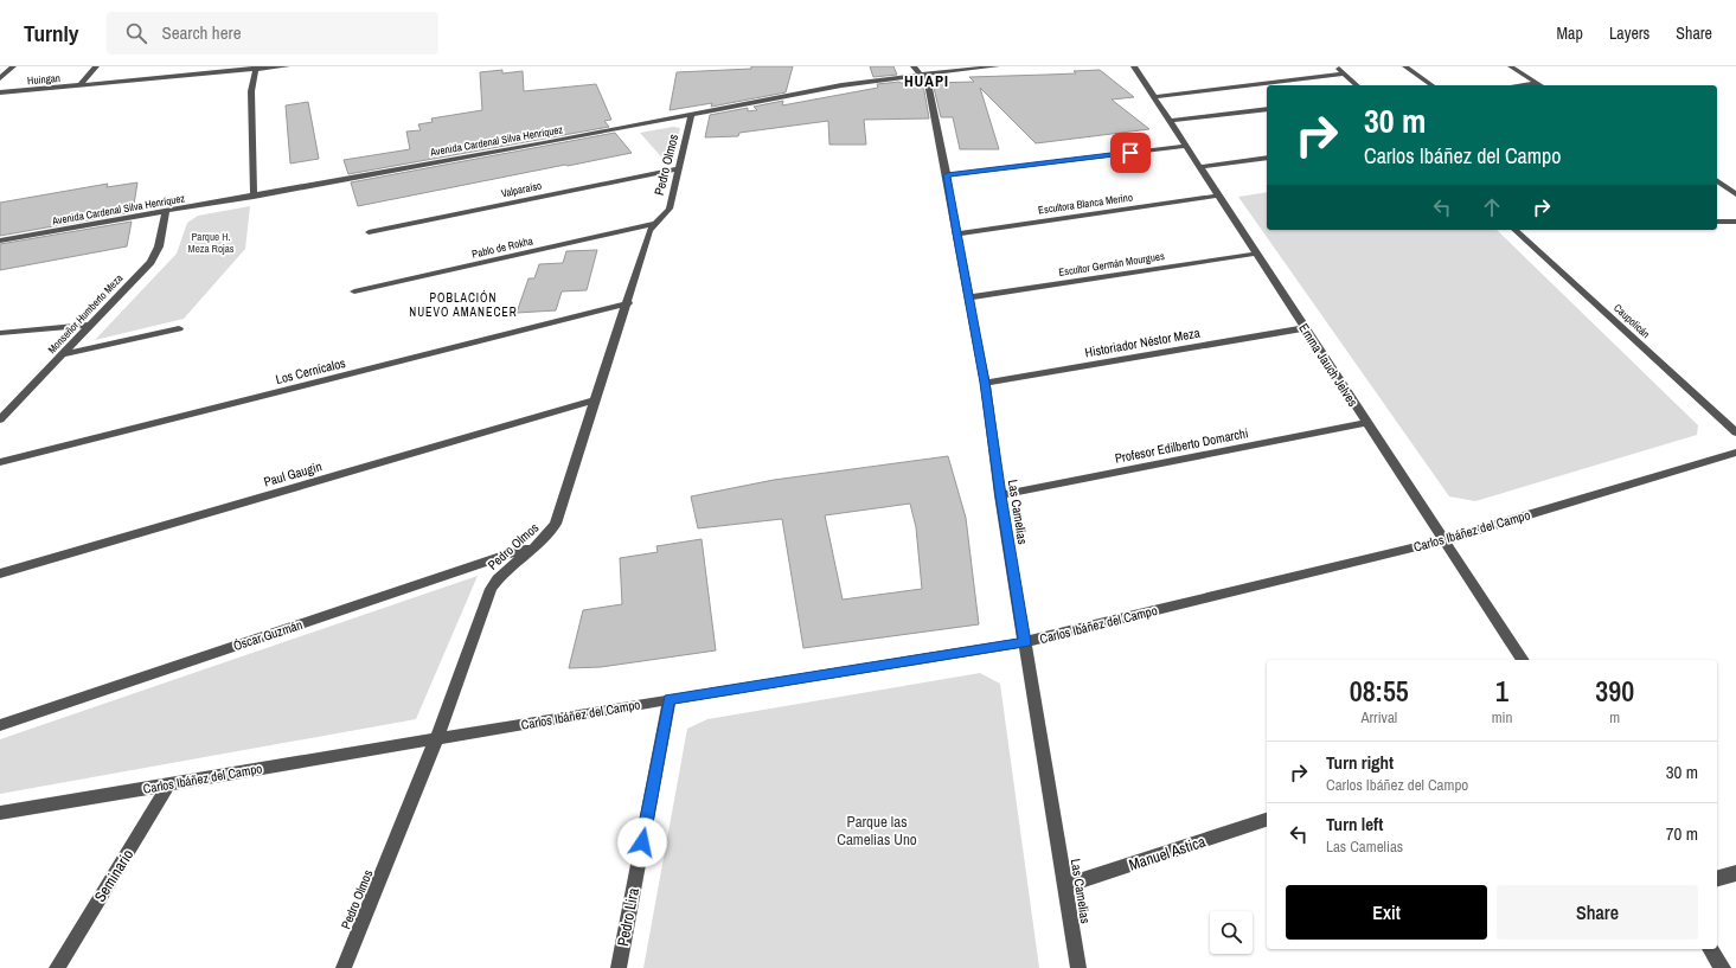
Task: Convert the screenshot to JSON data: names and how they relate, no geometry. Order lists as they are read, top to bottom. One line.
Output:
{"streets":{"street":["Huingan","Avenida Cardenal Silva Henríquez","Pedro Olmos","Valparaíso","Escultora Blanca Merino","Pablo de Rokha","Escultor Germán Mourgues","Monseñor Humberto Meza","Caupolicán","Historiador Néstor Meza","Emma Jauch Jelves","Los Cernícalos","Profesor Edilberto Domarchi","Paul Gaugin","Las Camelias","Carlos Ibáñez del Campo","Óscar Guzmán","Manuel Astica","Seminario","Pedro Lira"]},"crossings":[["Avenida Cardenal Silva Henríquez","Pedro Olmos"],["Avenida Cardenal Silva Henríquez","Monseñor Humberto Meza"],["Avenida Cardenal Silva Henríquez","Las Camelias"],["Pedro Olmos","Valparaíso"],["Pedro Olmos","Pablo de Rokha"],["Pedro Olmos","Los Cernícalos"],["Pedro Olmos","Paul Gaugin"],["Pedro Olmos","Carlos Ibáñez del Campo"],["Pedro Olmos","Óscar Guzmán"],["Escultora Blanca Merino","Emma Jauch Jelves"],["Escultora Blanca Merino","Las Camelias"],["Escultor Germán Mourgues","Emma Jauch Jelves"],["Escultor Germán Mourgues","Las Camelias"],["Historiador Néstor Meza","Emma Jauch Jelves"],["Historiador Néstor Meza","Las Camelias"],["Emma Jauch Jelves","Profesor Edilberto Domarchi"],["Emma Jauch Jelves","Carlos Ibáñez del Campo"],["Profesor Edilberto Domarchi","Las Camelias"],["Las Camelias","Carlos Ibáñez del Campo"],["Las Camelias","Manuel Astica"],["Carlos Ibáñez del Campo","Seminario"],["Carlos Ibáñez del Campo","Pedro Lira"]],"districts":["HUAPI","POBLACIÓN NUEVO AMANECER"],"parks":["Parque H. Meza Rojas","Parque las Camelias Uno"],"page":{"header":"Turnly","search":"Search here","nav":["Map","Layers","Share"],"turn":["30 m","Carlos Ibáñez del Campo"],"eta":["08:55","Arrival","1","min","390","m"],"list":[{"name":"Turn right","note":"Carlos Ibáñez del Campo","value":"30 m"},{"name":"Turn left","note":"Las Camelias","value":"70 m"}],"buttons":["Exit","Share"]}}
